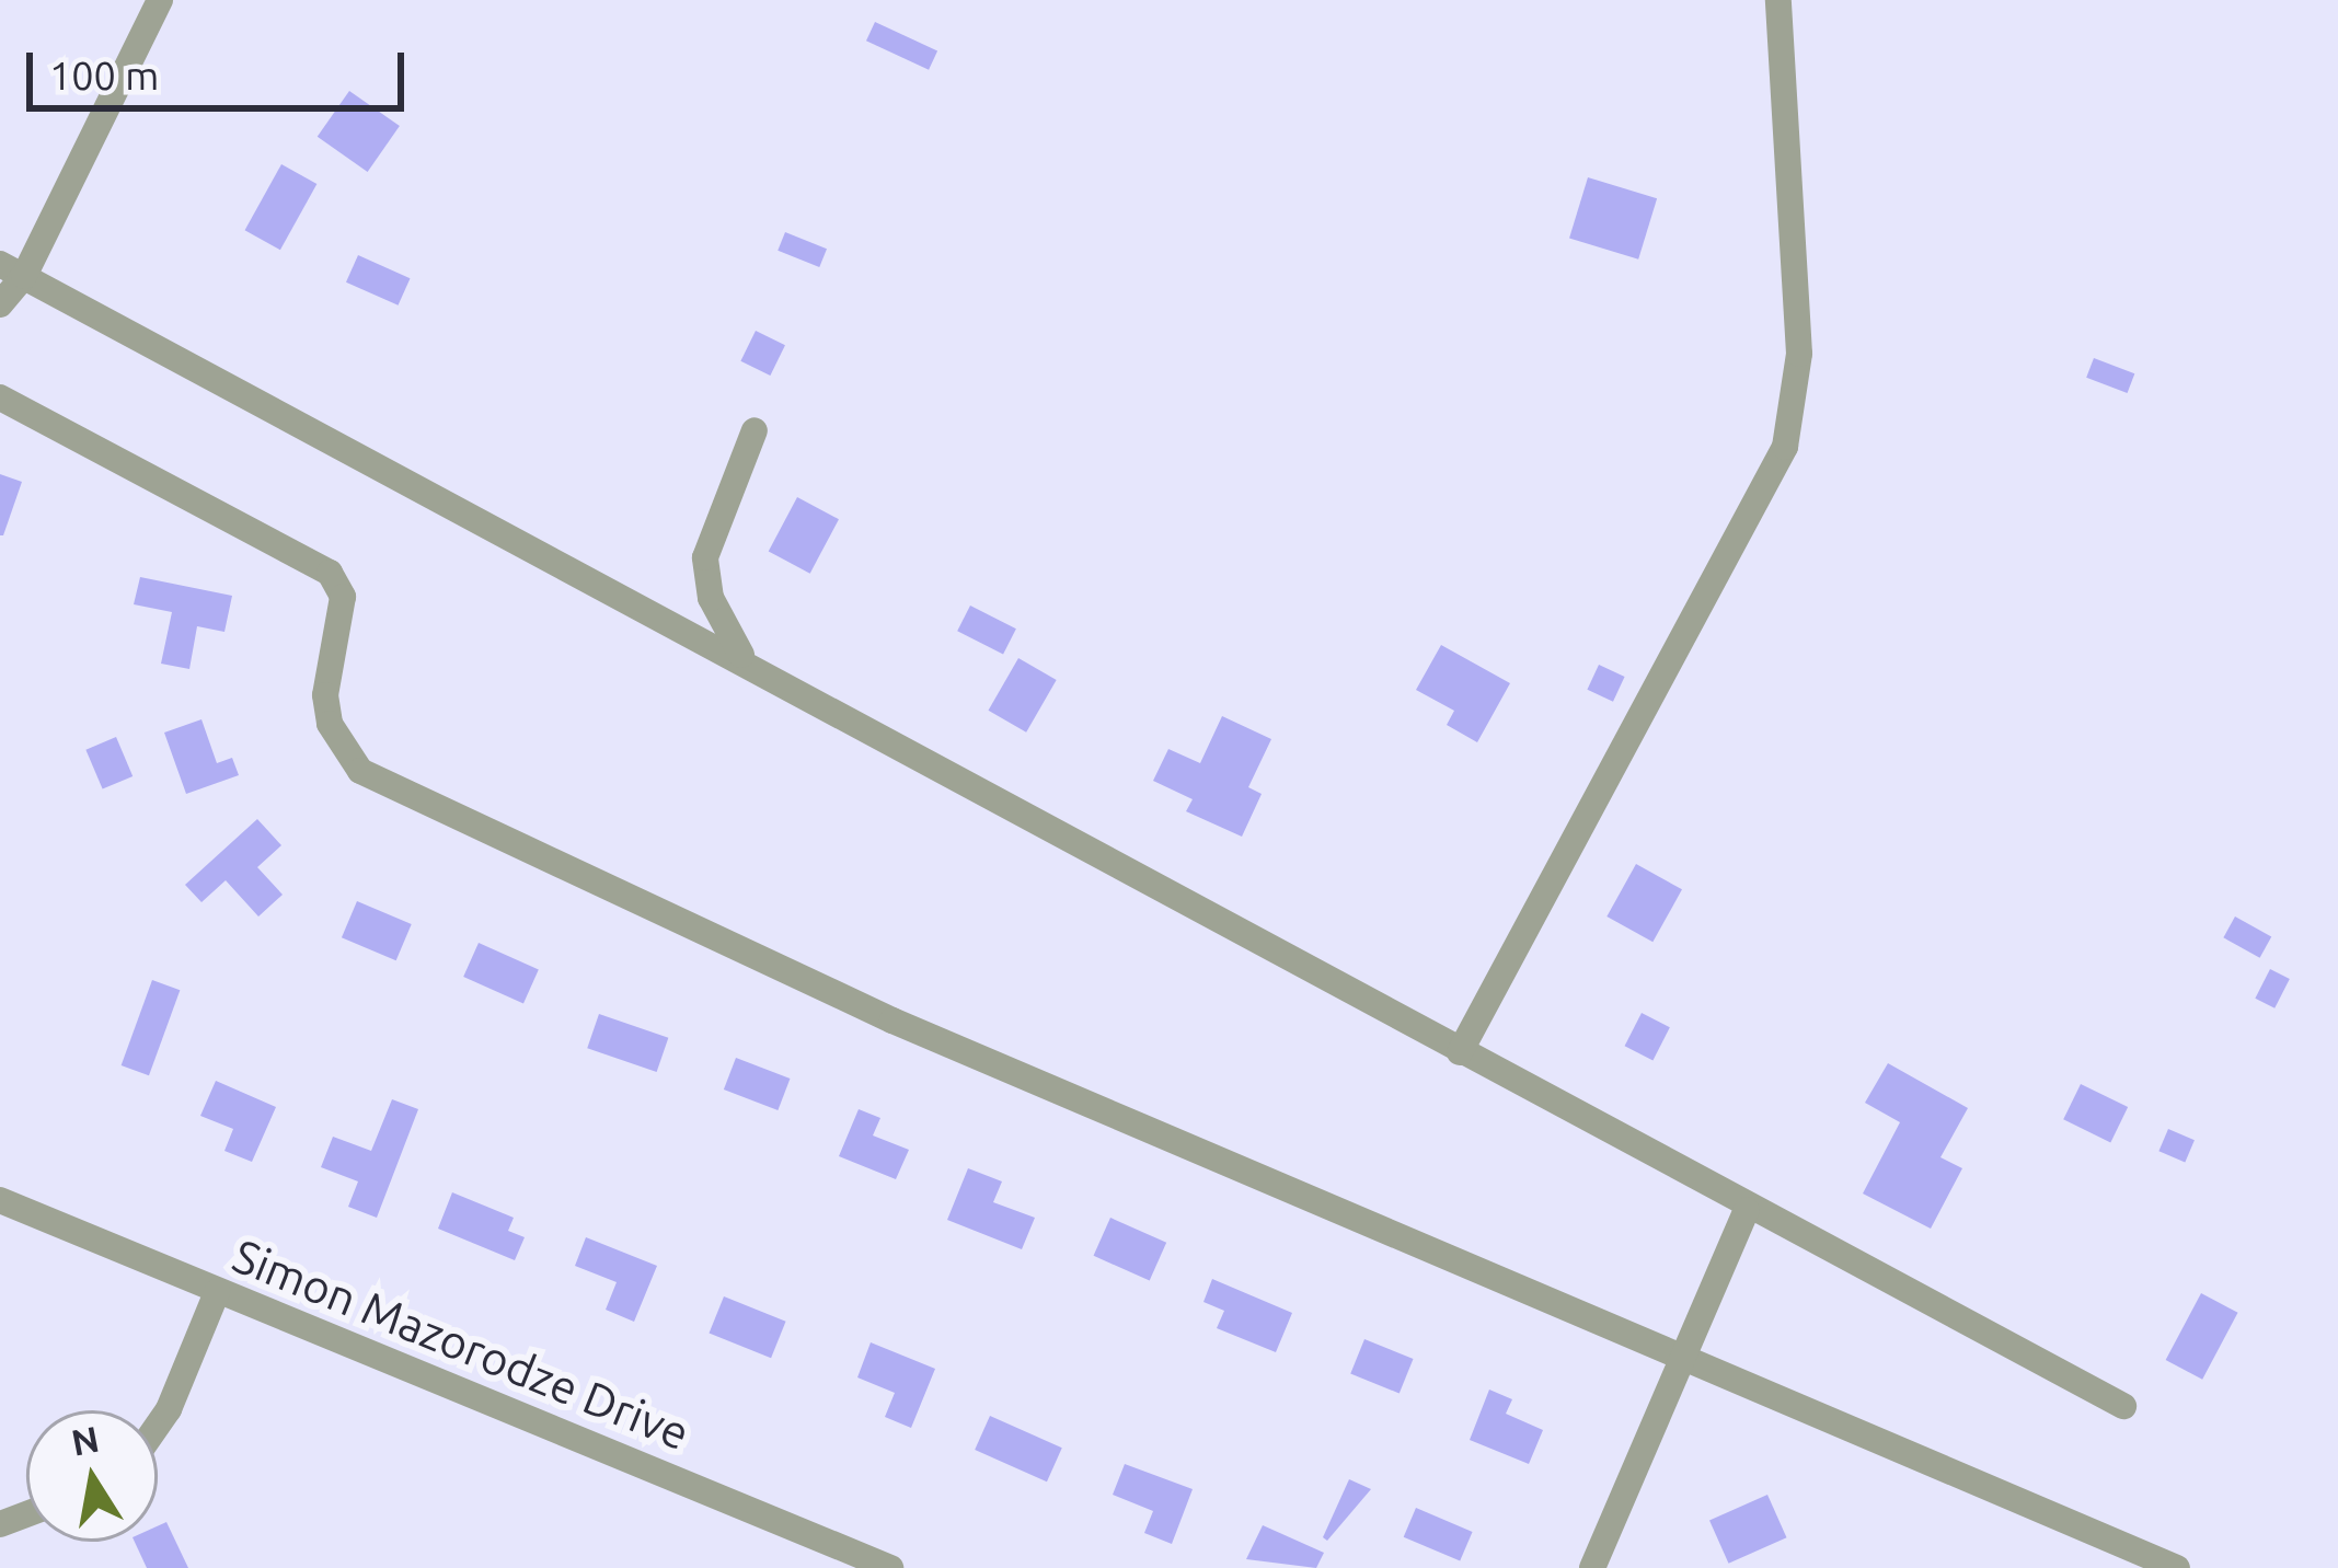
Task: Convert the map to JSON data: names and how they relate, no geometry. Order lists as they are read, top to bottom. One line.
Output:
{"streets":{"street":["Simon Mazorodze Drive"]},"scale_bar":"100 m","north":"top"}
